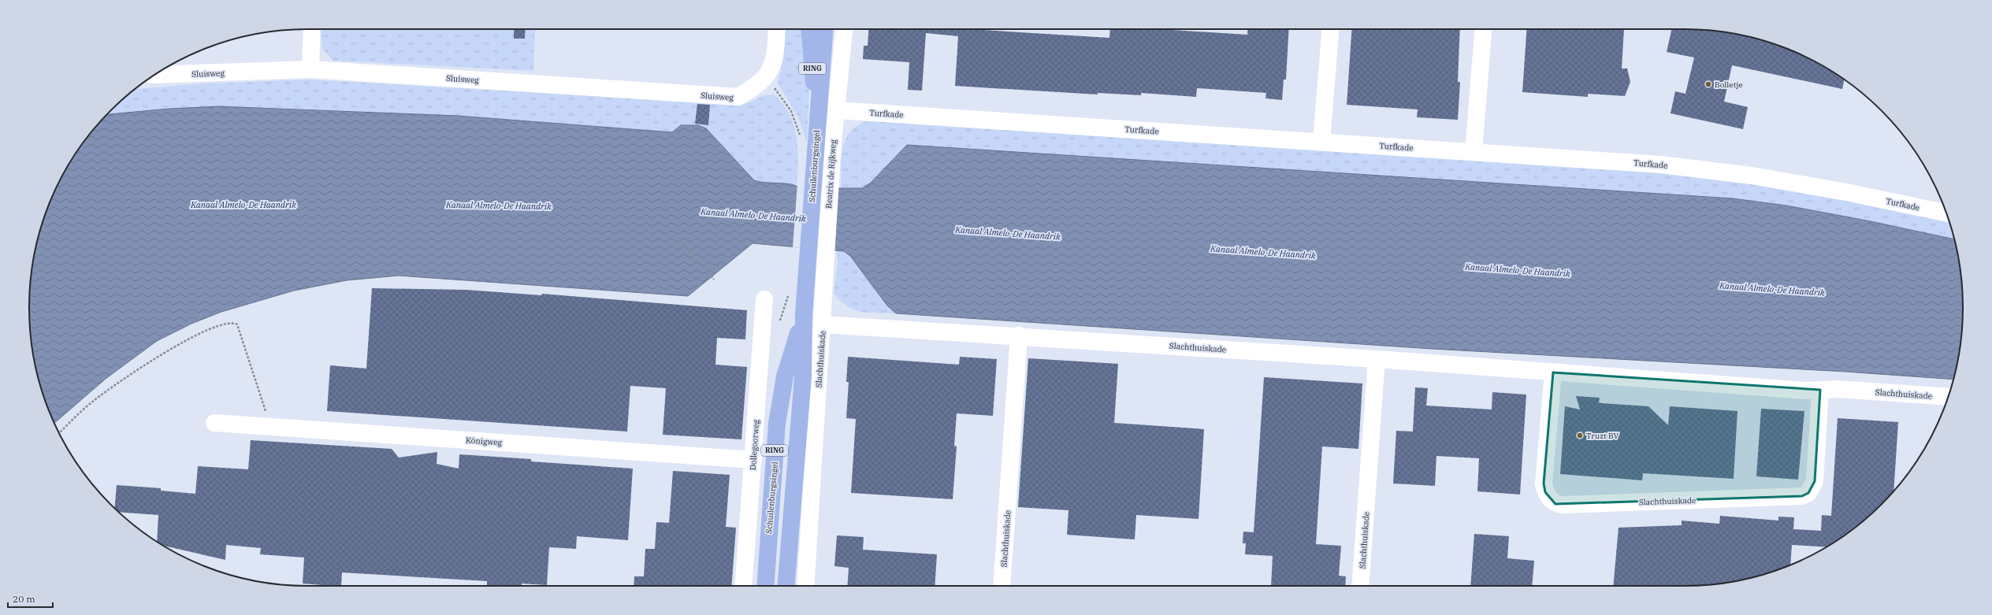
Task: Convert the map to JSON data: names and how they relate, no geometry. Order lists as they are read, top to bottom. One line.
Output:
{"streets":{"main road":["RING","Schuilenburgsingel"],"street":["Sluisweg","Turfkade","Beatrix de Rijkweg","Slachthuiskade","Königweg","Dollegoorweg"]},"crossings":[["Sluisweg","Schuilenburgsingel"],["Turfkade","Beatrix de Rijkweg"],["Beatrix de Rijkweg","Slachthuiskade"],["Königweg","Dollegoorweg"]],"water":["Kanaal Almelo-De Haandrik"],"places":["Bolletje","Truzt BV"],"scale_bar":"20 m"}
